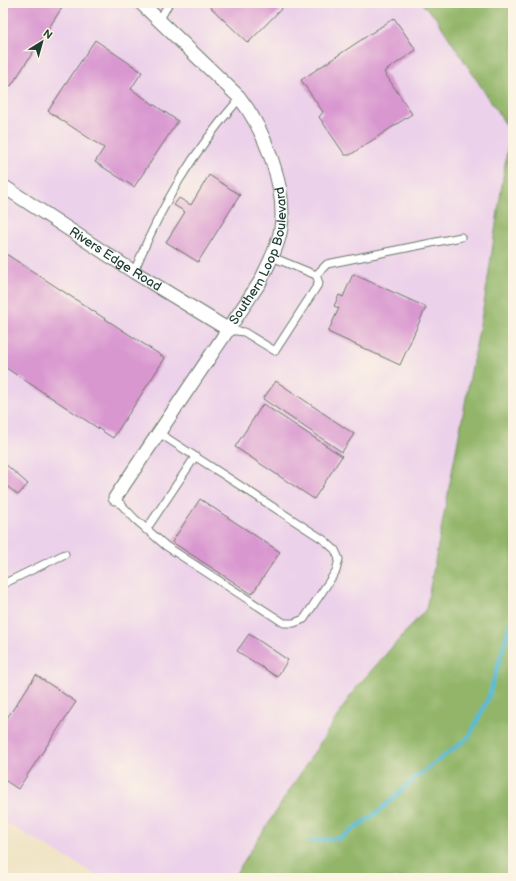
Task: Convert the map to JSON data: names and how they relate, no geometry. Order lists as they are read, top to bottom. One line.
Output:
{"streets":{"street":["Southern Loop Boulevard","Rivers Edge Road"]},"crossings":[["Southern Loop Boulevard","Rivers Edge Road"]],"north":"top right"}
